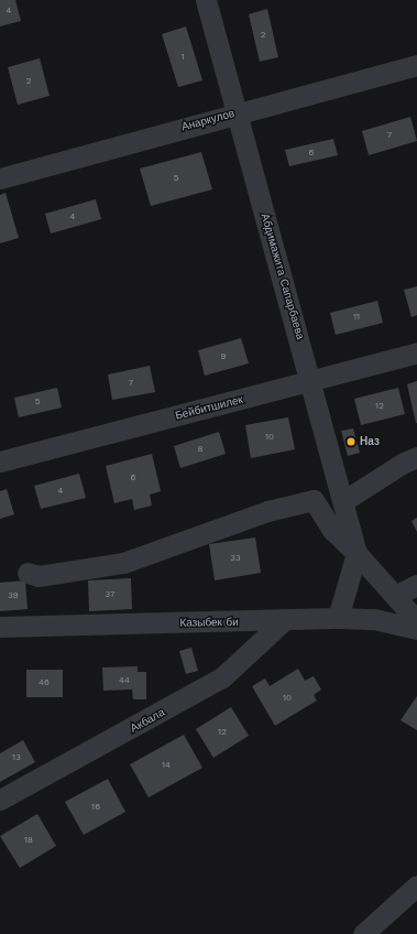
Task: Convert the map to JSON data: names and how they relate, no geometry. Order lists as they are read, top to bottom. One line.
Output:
{"streets":{"street":["Анаркулов","Абдимажита Сапарбаева","Бейбитшилек","Казыбек би","Акбала"]},"crossings":[["Анаркулов","Абдимажита Сапарбаева"],["Абдимажита Сапарбаева","Бейбитшилек"],["Казыбек би","Акбала"]],"places":["Наз"],"house_numbers":["4","2","1","2","7","6","5","4","11","9","7","5","12","10","8","6","4","33","37","39","44","46","10","12","13","14","16","18"]}
